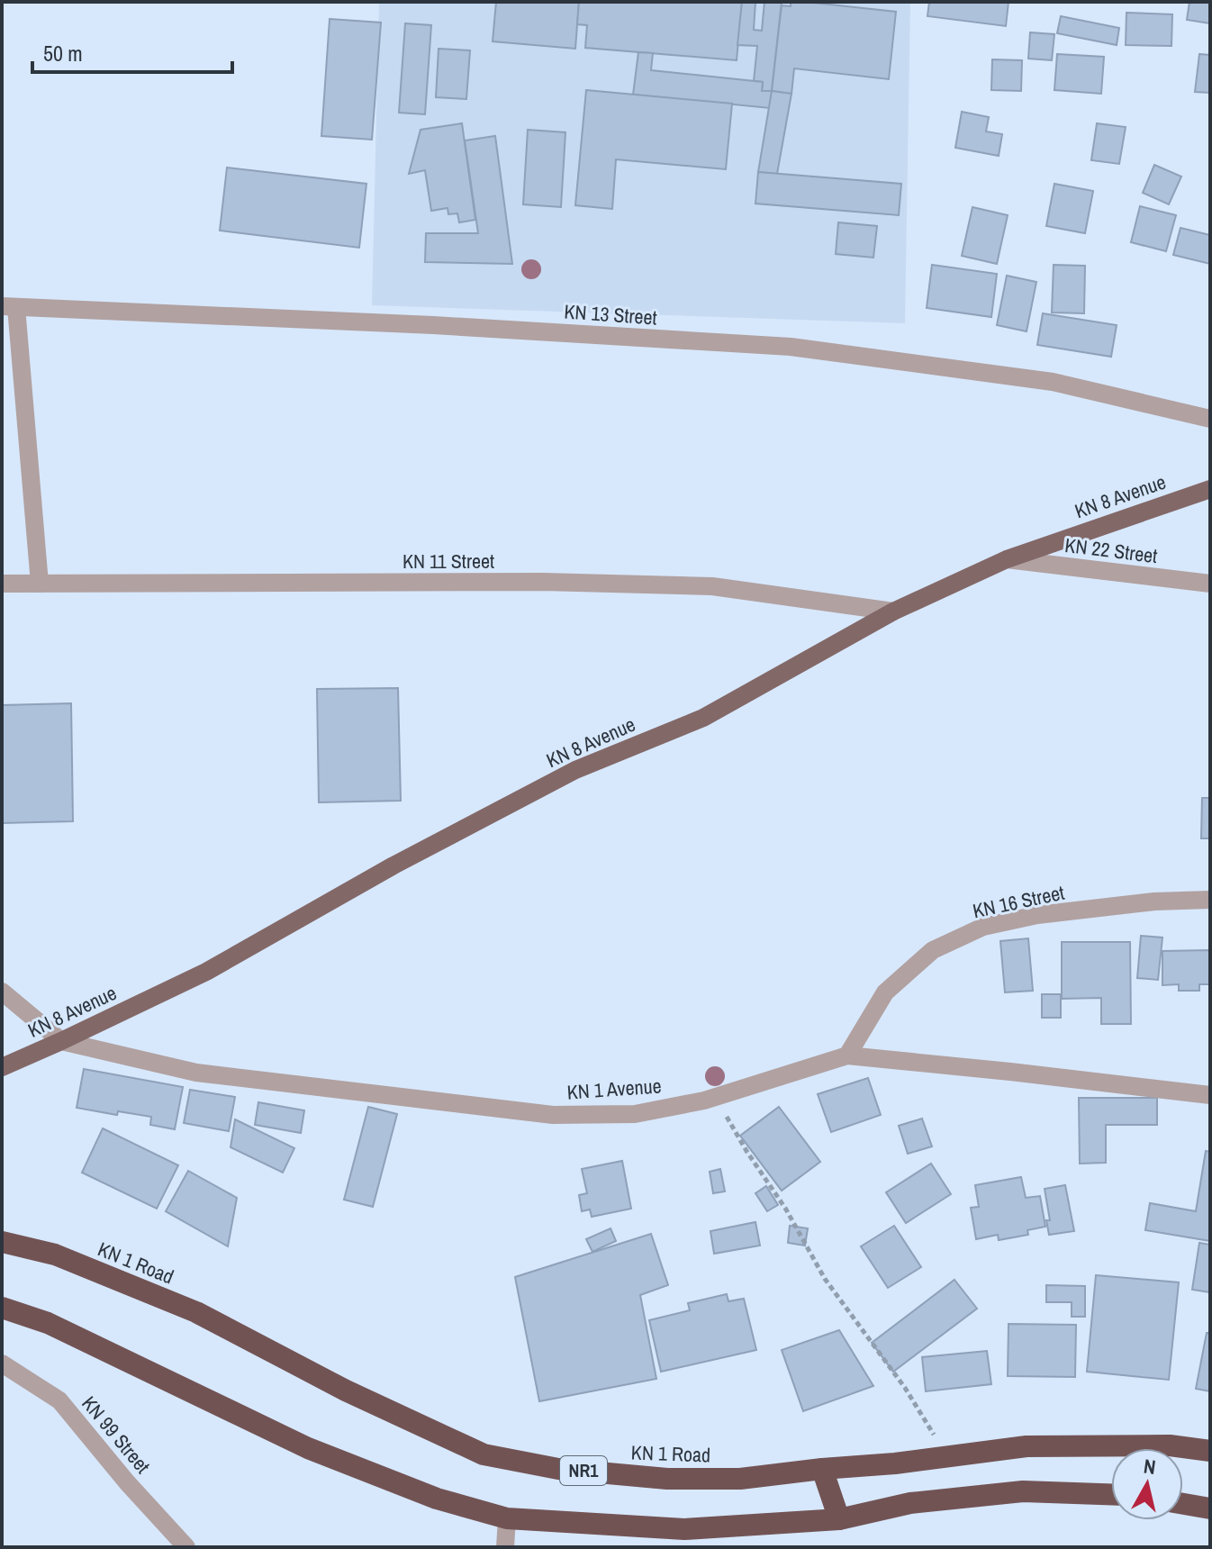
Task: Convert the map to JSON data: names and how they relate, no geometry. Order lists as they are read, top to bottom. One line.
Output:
{"streets":{"highway":["KN 1 Road","NR1"],"main road":["KN 8 Avenue"],"street":["KN 13 Street","KN 22 Street","KN 11 Street","KN 16 Street","KN 1 Avenue","KN 99 Street"]},"crossings":[["KN 8 Avenue","KN 22 Street"],["KN 8 Avenue","KN 11 Street"],["KN 8 Avenue","KN 1 Avenue"],["KN 16 Street","KN 1 Avenue"]],"scale_bar":"50 m","north":"top"}
